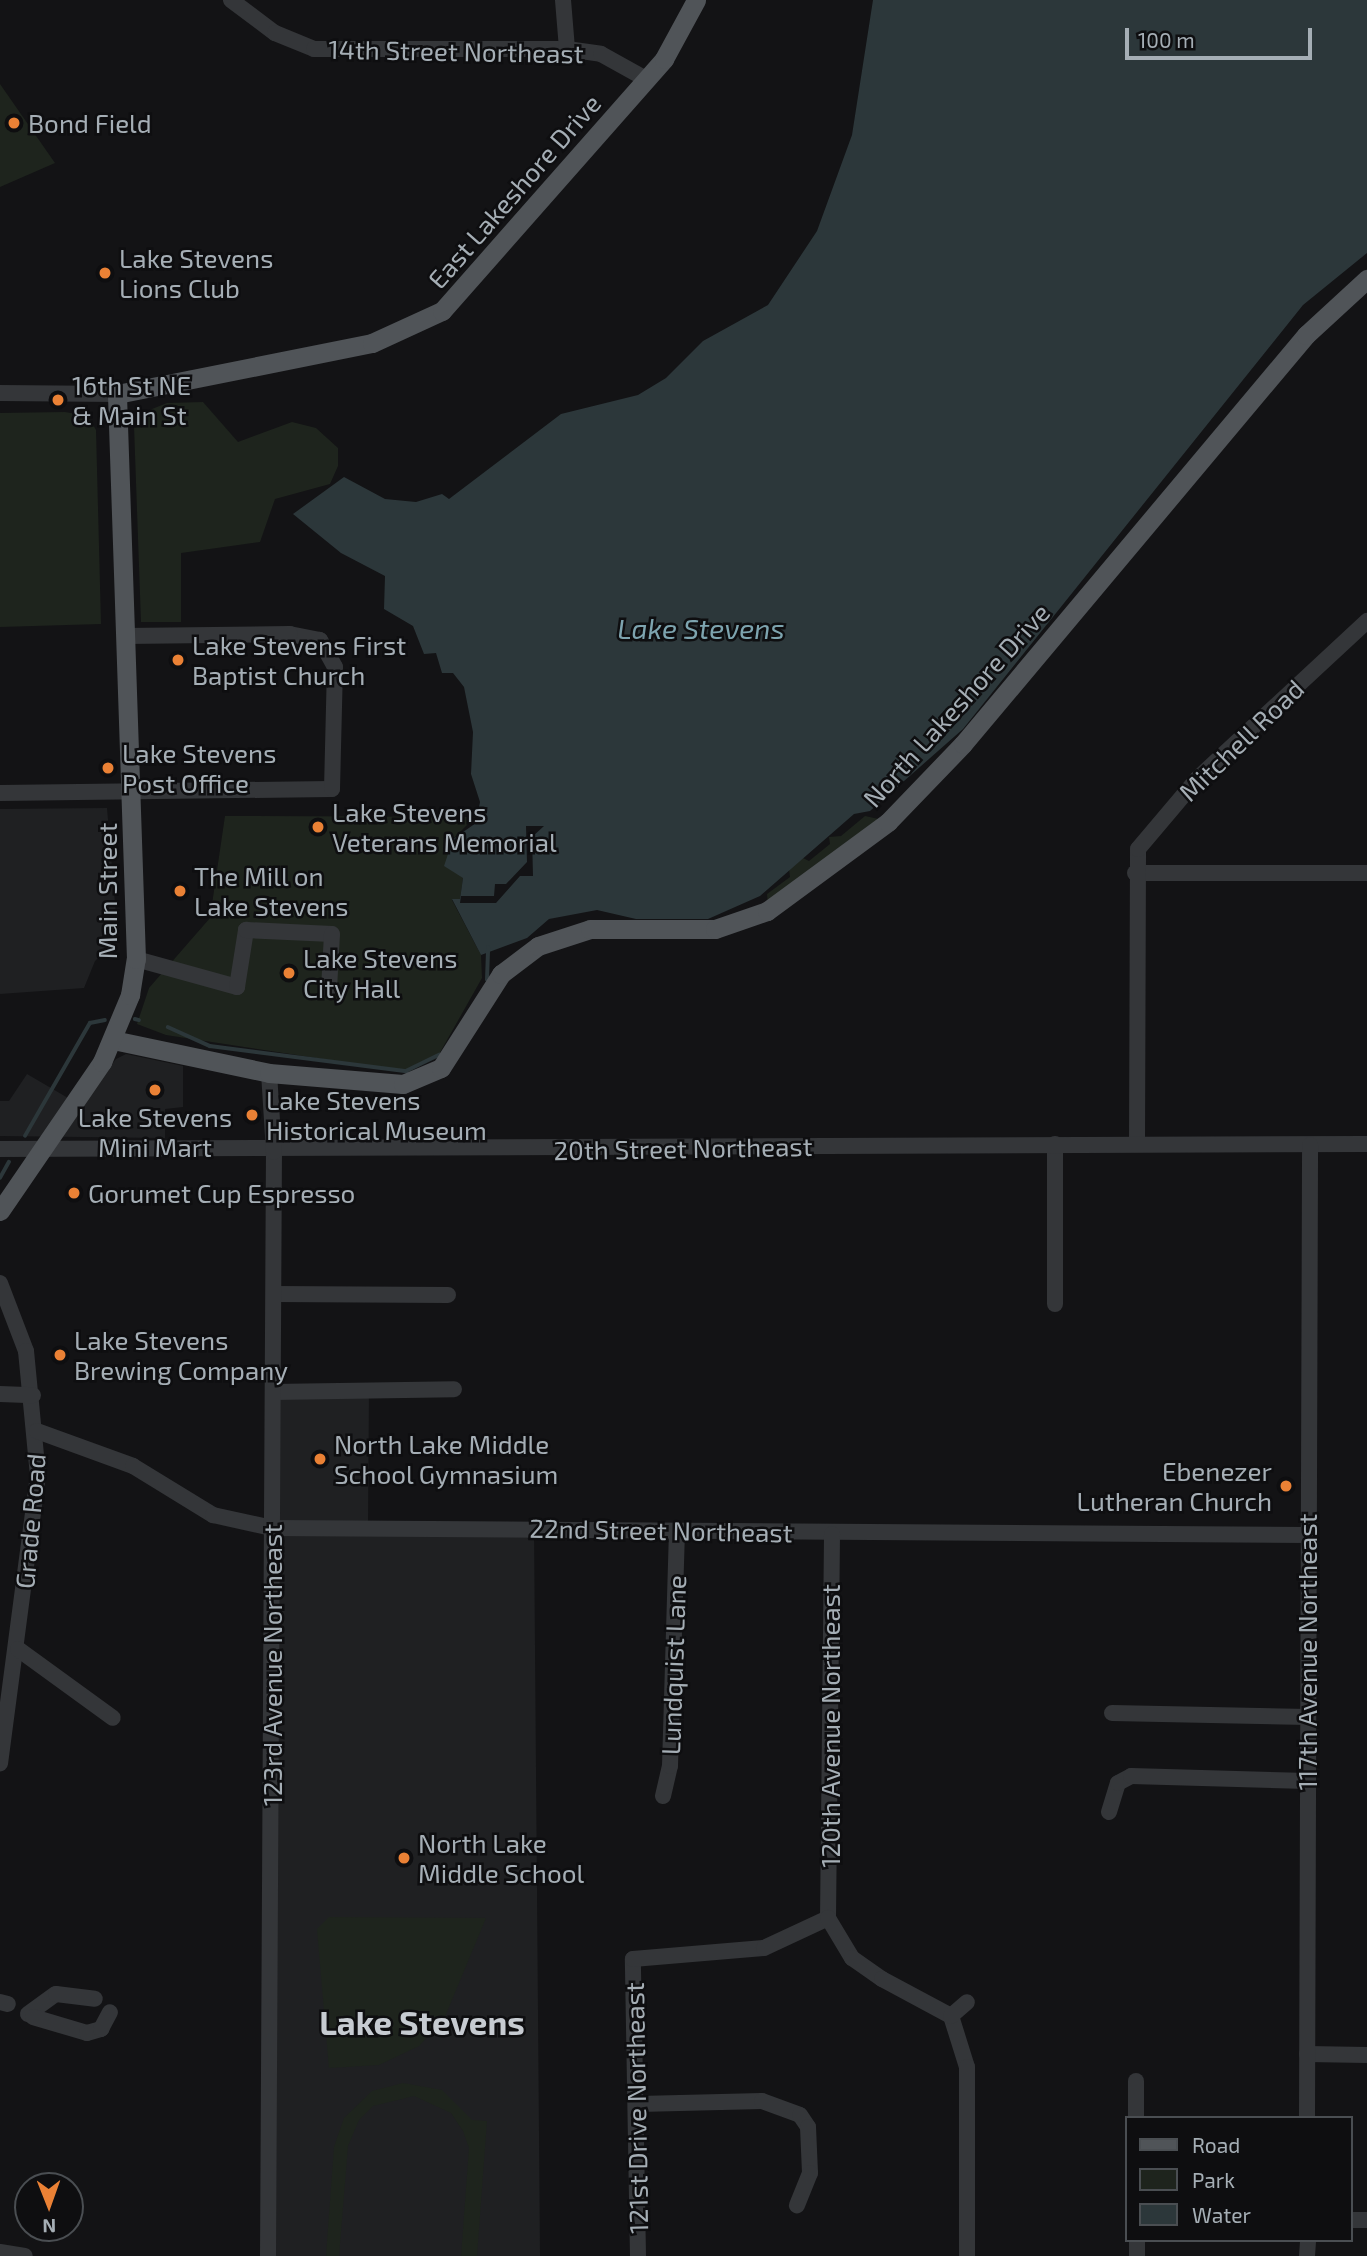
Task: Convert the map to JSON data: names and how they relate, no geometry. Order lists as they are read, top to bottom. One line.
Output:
{"streets":{"main road":["East Lakeshore Drive","North Lakeshore Drive","Main Street"],"street":["14th Street Northeast","Mitchell Road","20th Street Northeast","Grade Road","22nd Street Northeast","117th Avenue Northeast","123rd Avenue Northeast","Lundquist Lane","120th Avenue Northeast","121st Drive Northeast"]},"crossings":[["14th Street Northeast","East Lakeshore Drive"],["East Lakeshore Drive","Main Street"],["North Lakeshore Drive","Main Street"],["North Lakeshore Drive","123rd Avenue Northeast"],["Mitchell Road","20th Street Northeast"],["Main Street","20th Street Northeast"],["20th Street Northeast","117th Avenue Northeast"],["20th Street Northeast","123rd Avenue Northeast"],["Grade Road","22nd Street Northeast"],["22nd Street Northeast","117th Avenue Northeast"],["22nd Street Northeast","123rd Avenue Northeast"],["22nd Street Northeast","Lundquist Lane"],["22nd Street Northeast","120th Avenue Northeast"],["120th Avenue Northeast","121st Drive Northeast"]],"districts":["Lake Stevens"],"water":["Lake Stevens"],"places":["Bond Field","Lake Stevens Lions Club","16th St NE & Main St","Lake Stevens First Baptist Church","Lake Stevens Post Office","Lake Stevens Veterans Memorial","The Mill on Lake Stevens","Lake Stevens City Hall","Lake Stevens Mini Mart","Lake Stevens Historical Museum","Gorumet Cup Espresso","Lake Stevens Brewing Company","North Lake Middle School Gymnasium","Ebenezer Lutheran Church","North Lake Middle School"],"legend":["Road","Park","Water"],"scale_bar":"100 m","north":"bottom"}
